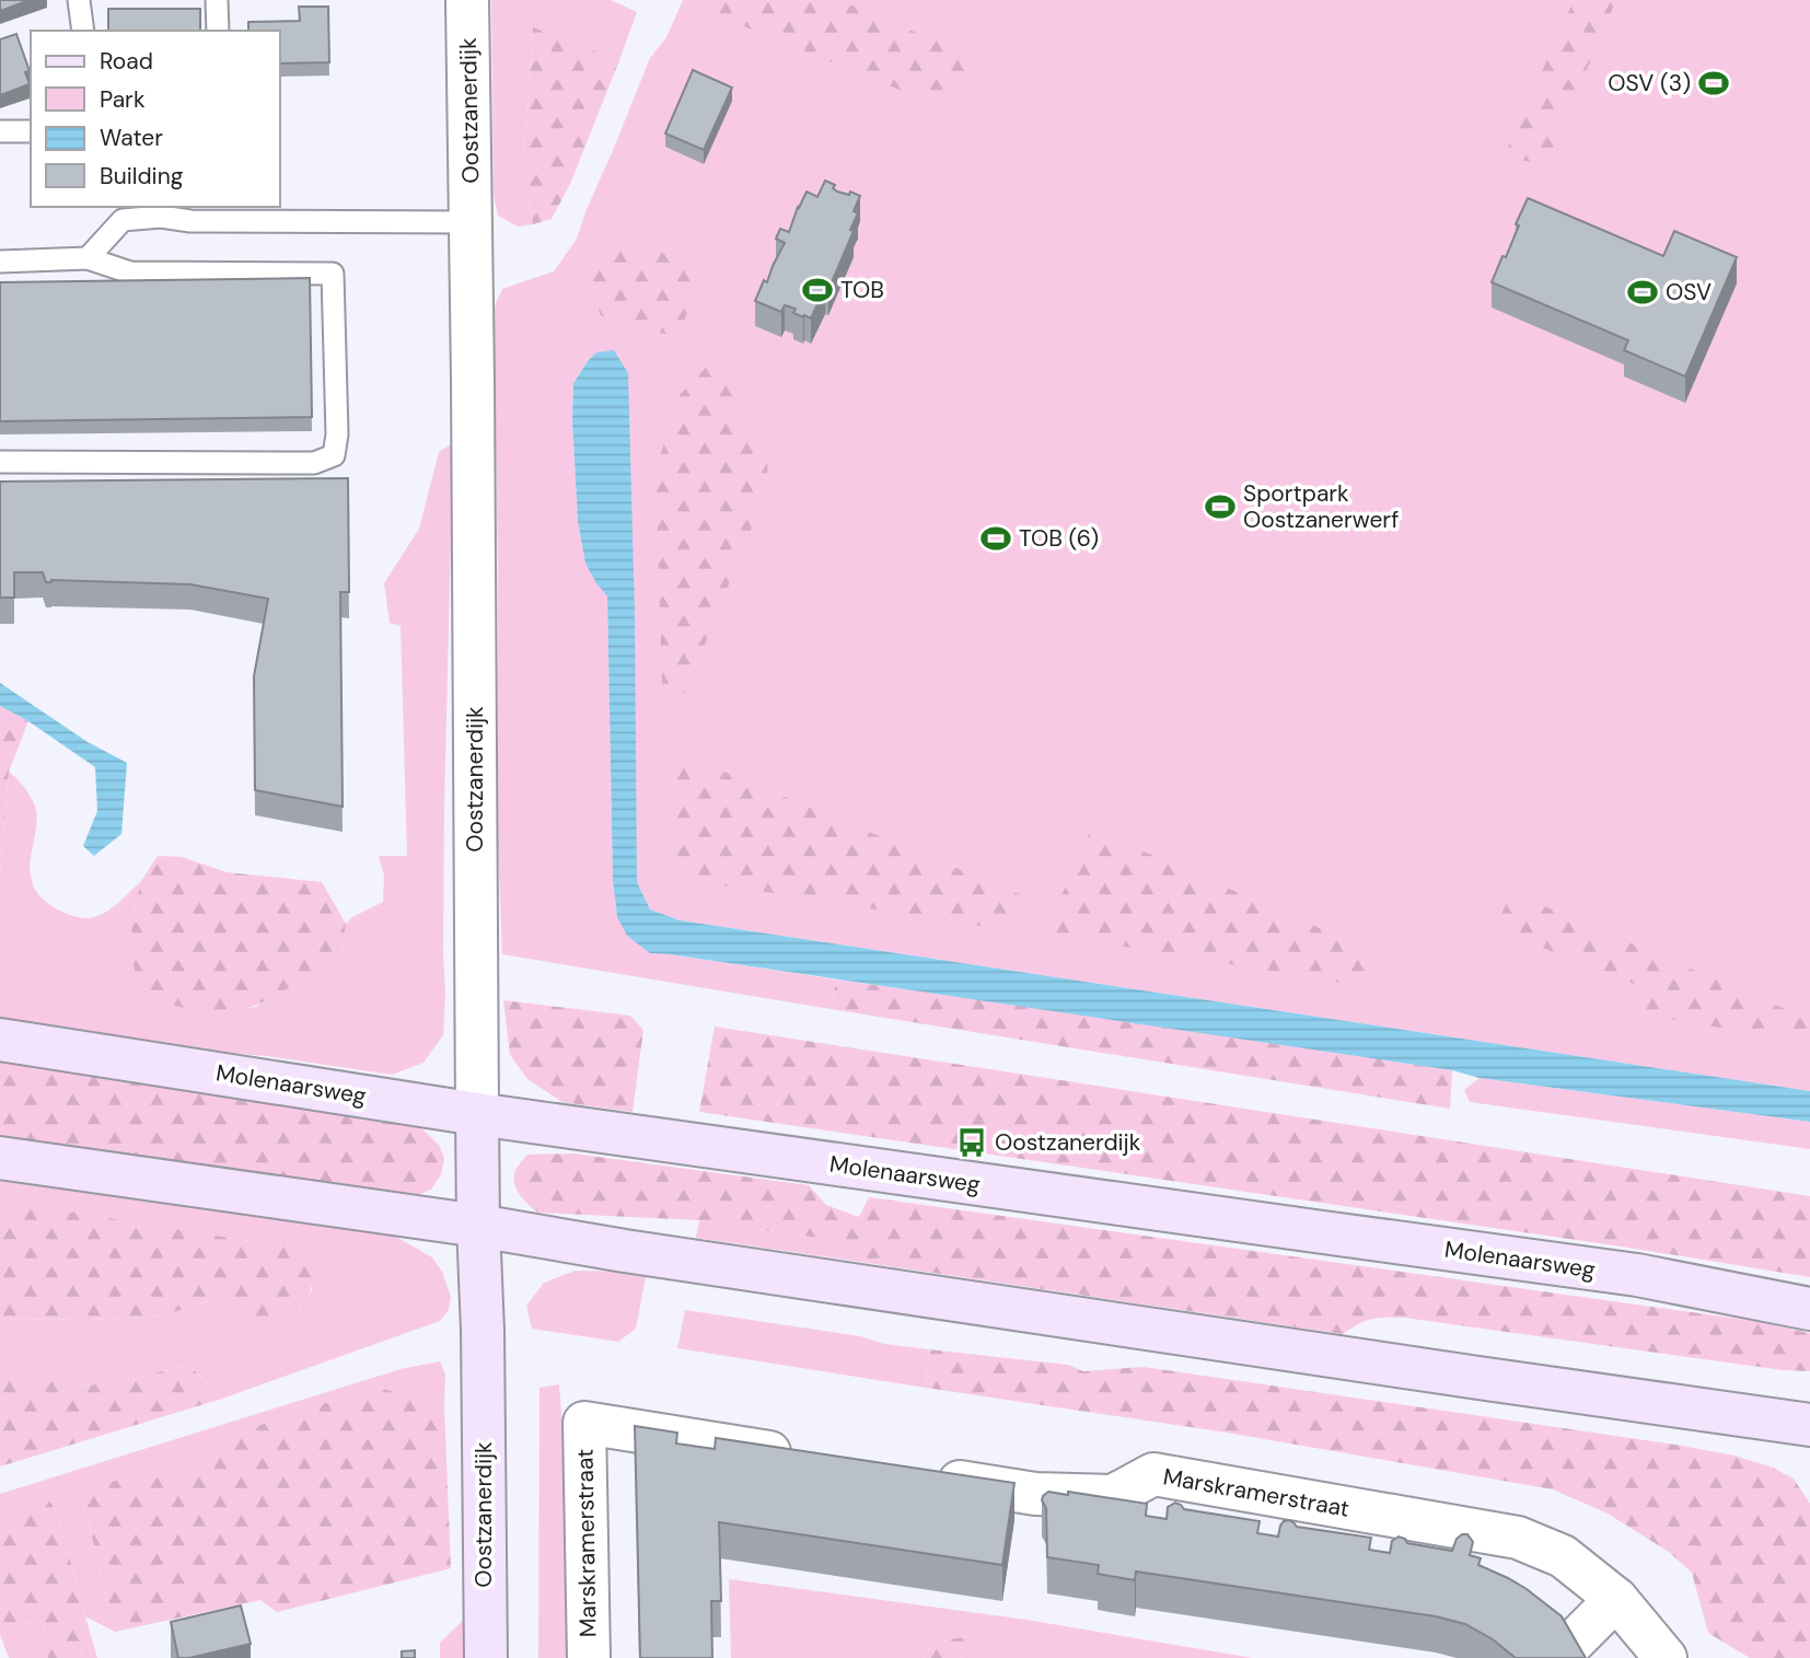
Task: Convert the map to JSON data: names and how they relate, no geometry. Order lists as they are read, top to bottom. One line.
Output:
{"streets":{"main road":["Oostzanerdijk","Molenaarsweg"],"street":["Marskramerstraat"]},"crossings":[["Oostzanerdijk","Molenaarsweg"]],"places":{"sports":["OSV (3)","TOB","OSV","Sportpark Oostzanerwerf","TOB (6)"],"bus stop":["Oostzanerdijk"]},"legend":["Road","Park","Water","Building"]}
